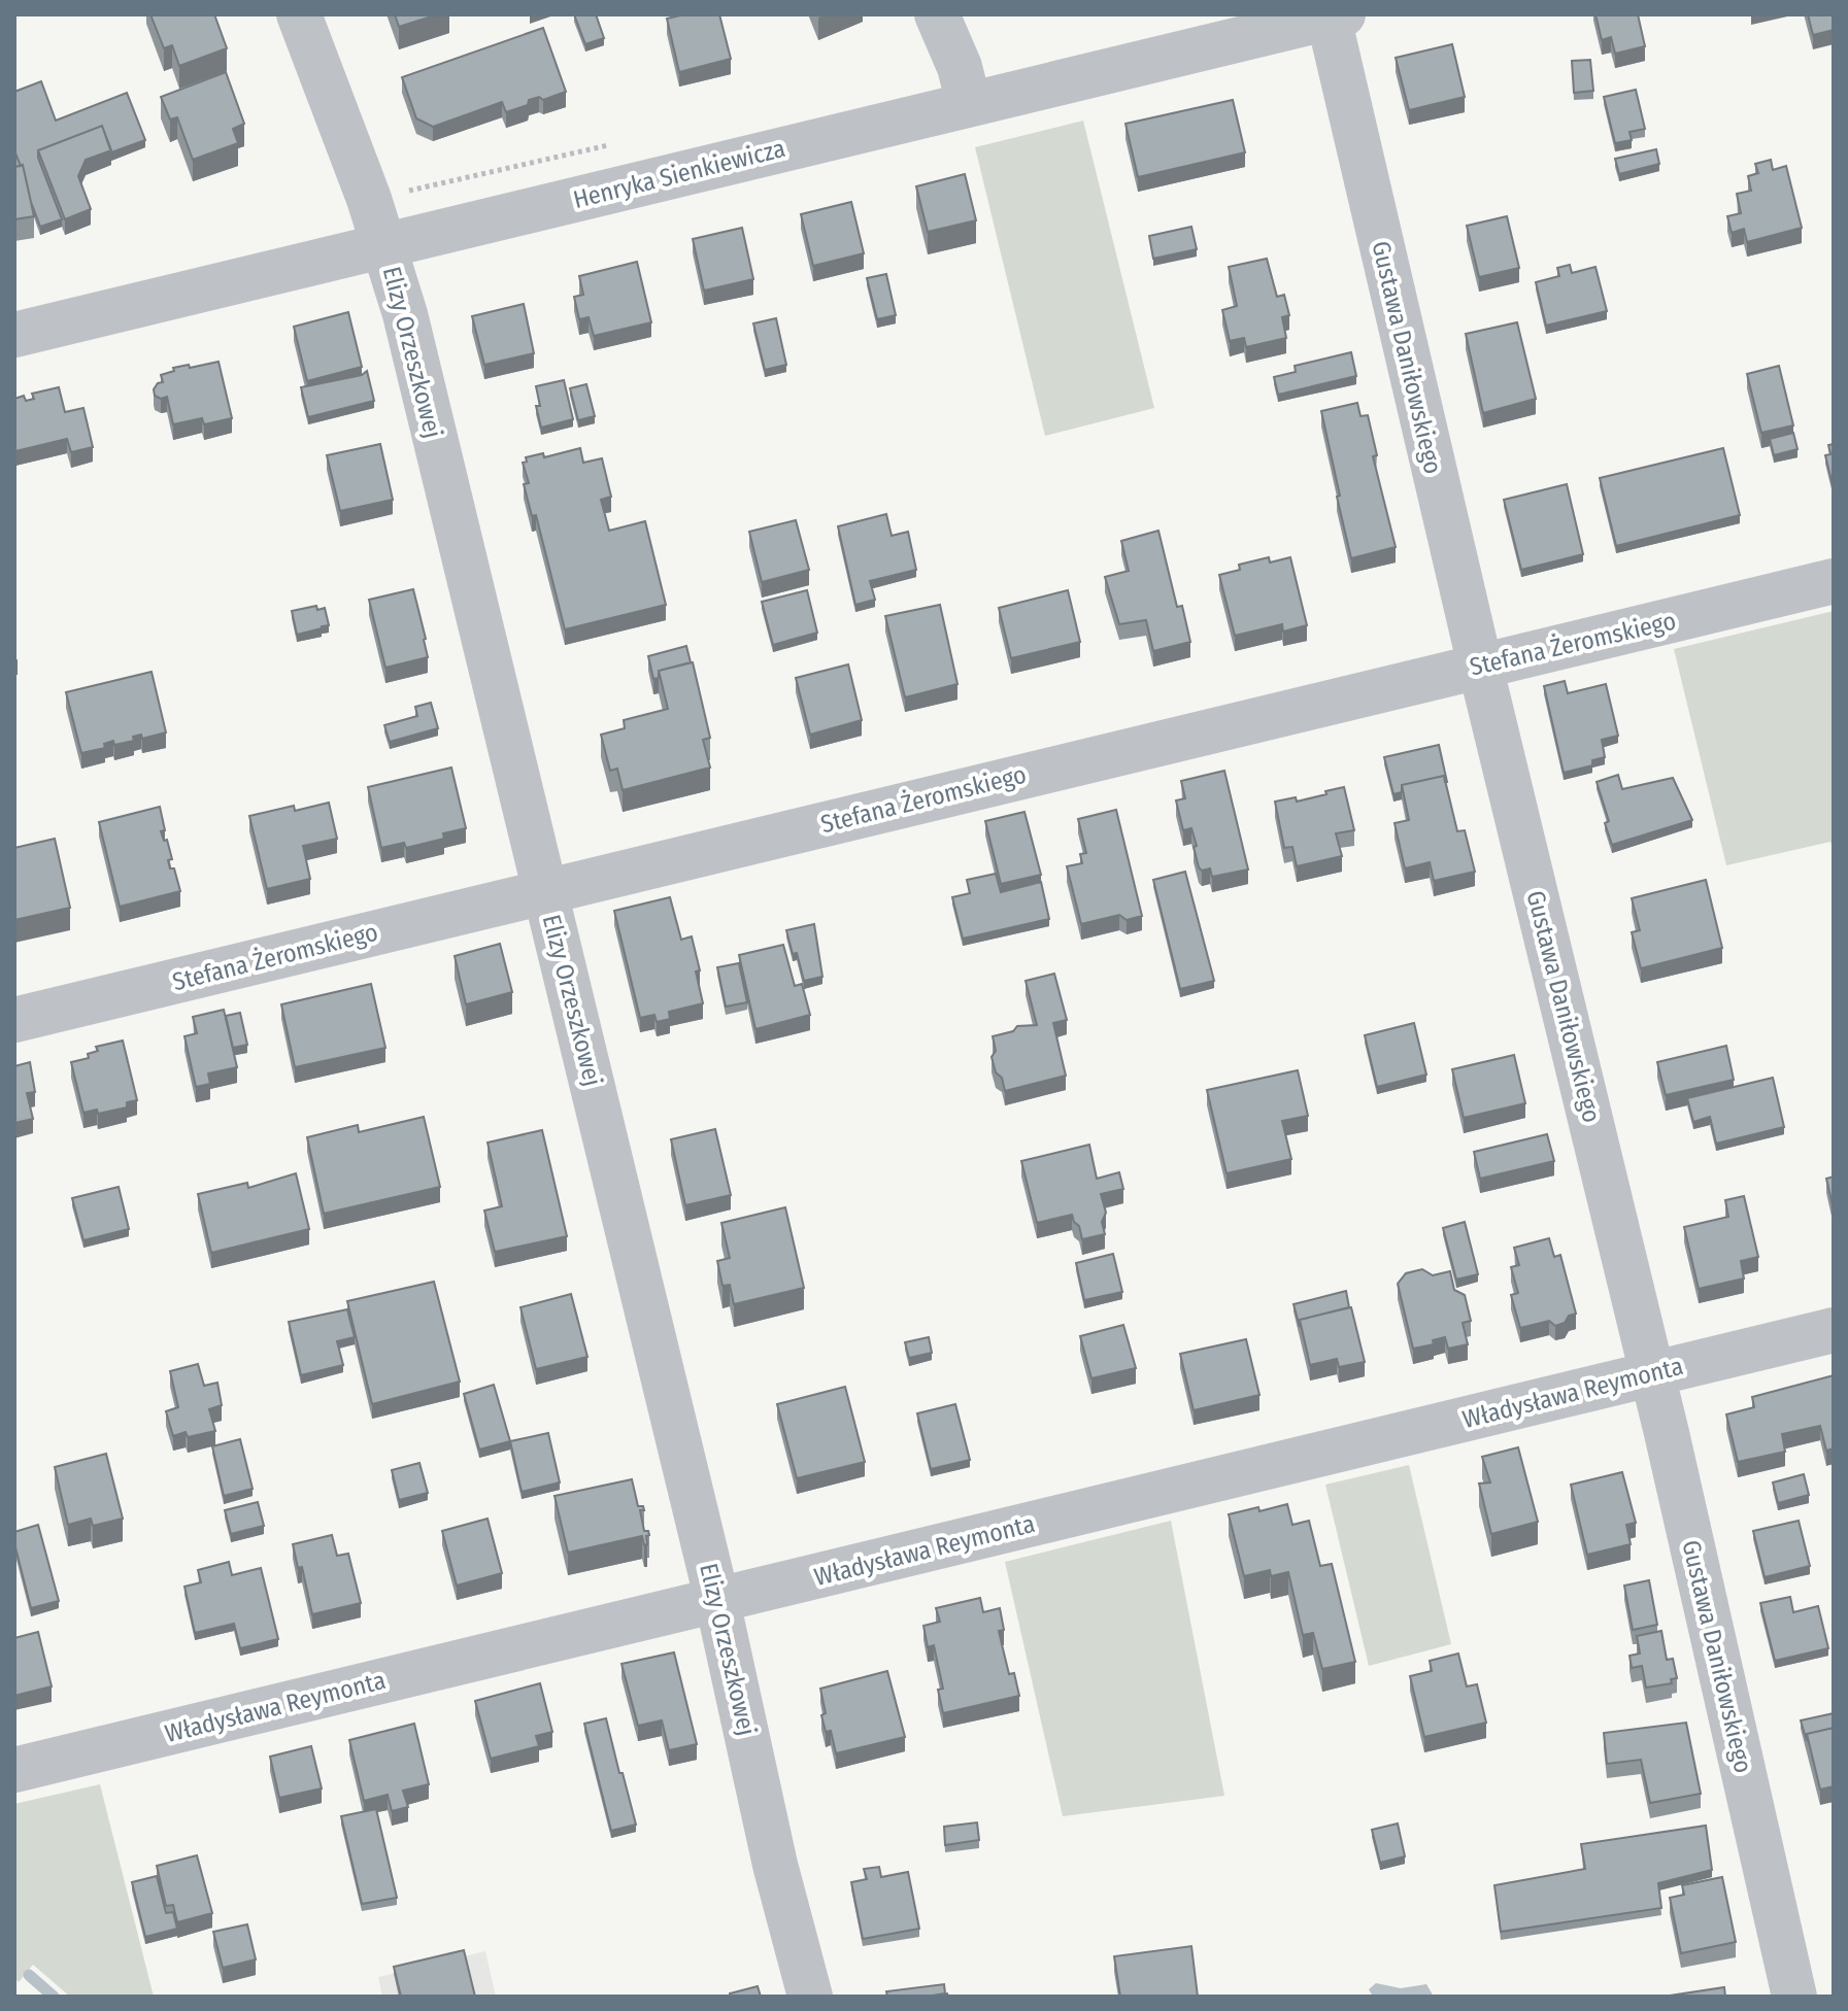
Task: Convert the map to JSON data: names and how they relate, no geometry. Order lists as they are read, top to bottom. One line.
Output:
{"streets":{"street":["Henryka Sienkiewicza","Elizy Orzeszkowej","Gustawa Daniłowskiego","Stefana Żeromskiego","Władysława Reymonta"]},"crossings":[["Henryka Sienkiewicza","Elizy Orzeszkowej"],["Henryka Sienkiewicza","Gustawa Daniłowskiego"],["Elizy Orzeszkowej","Stefana Żeromskiego"],["Elizy Orzeszkowej","Władysława Reymonta"],["Gustawa Daniłowskiego","Stefana Żeromskiego"],["Gustawa Daniłowskiego","Władysława Reymonta"]]}
